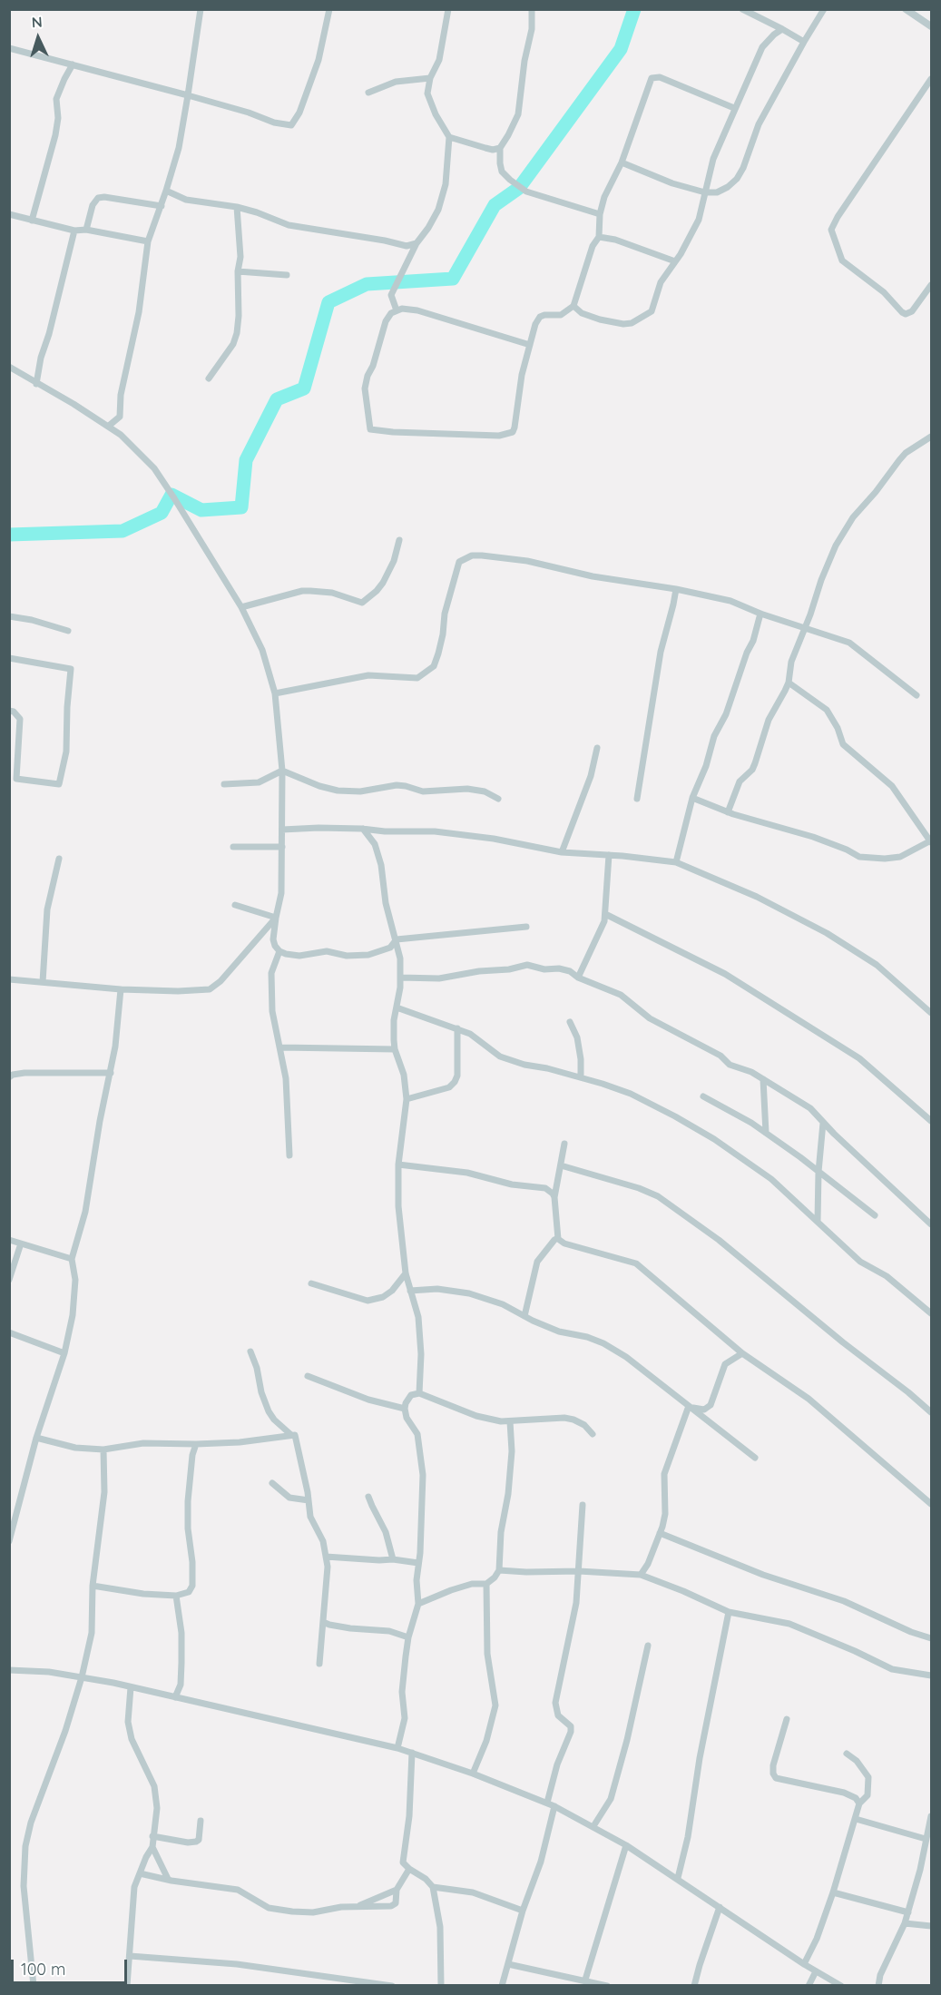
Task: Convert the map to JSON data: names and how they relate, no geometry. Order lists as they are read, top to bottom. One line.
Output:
{"scale_bar":"100 m","north":"top"}
